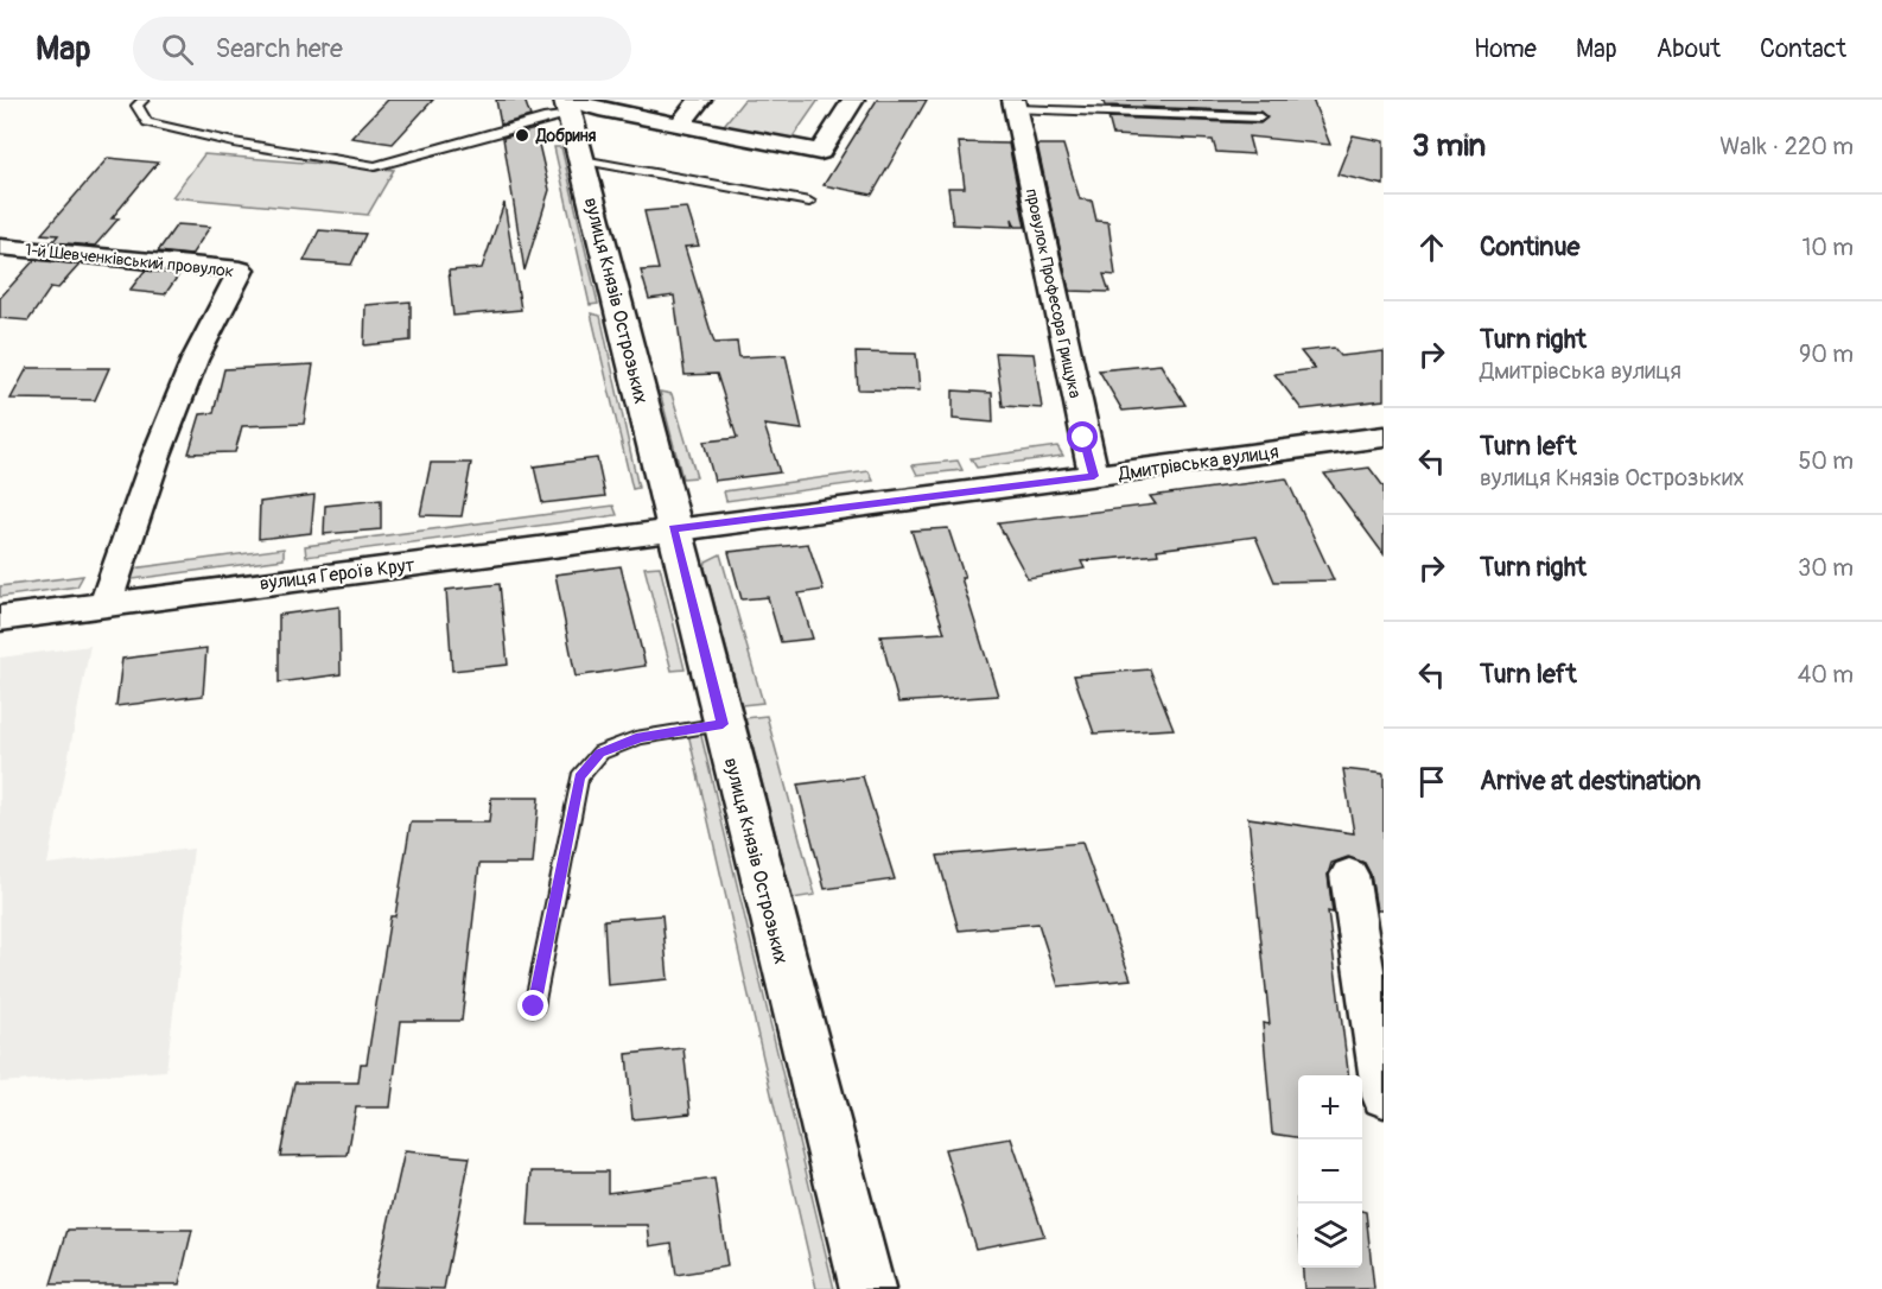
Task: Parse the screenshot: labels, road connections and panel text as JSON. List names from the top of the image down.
{
  "streets": {
    "street": [
      "1-й Шевченківський провулок",
      "провулок Професора Грищука",
      "вулиця Князів Острозьких",
      "Дмитрівська вулиця",
      "вулиця Героїв Крут"
    ]
  },
  "crossings": [
    ["1-й Шевченківський провулок", "вулиця Героїв Крут"],
    ["провулок Професора Грищука", "Дмитрівська вулиця"],
    ["вулиця Князів Острозьких", "Дмитрівська вулиця"],
    ["вулиця Князів Острозьких", "вулиця Героїв Крут"],
    ["Дмитрівська вулиця", "вулиця Героїв Крут"]
  ],
  "places": ["Добриня"],
  "page": {
    "header": "Map",
    "search": "Search here",
    "nav": [
      "Home",
      "Map",
      "About",
      "Contact"
    ],
    "heading": ["3 min", "Walk · 220 m"],
    "list": [
      ["Continue", "10 m"],
      ["Turn right", "Дмитрівська вулиця", "90 m"],
      ["Turn left", "вулиця Князів Острозьких", "50 m"],
      ["Turn right", "30 m"],
      ["Turn left", "40 m"],
      "Arrive at destination"
    ],
    "map_buttons": ["+", "−"]
  }
}
